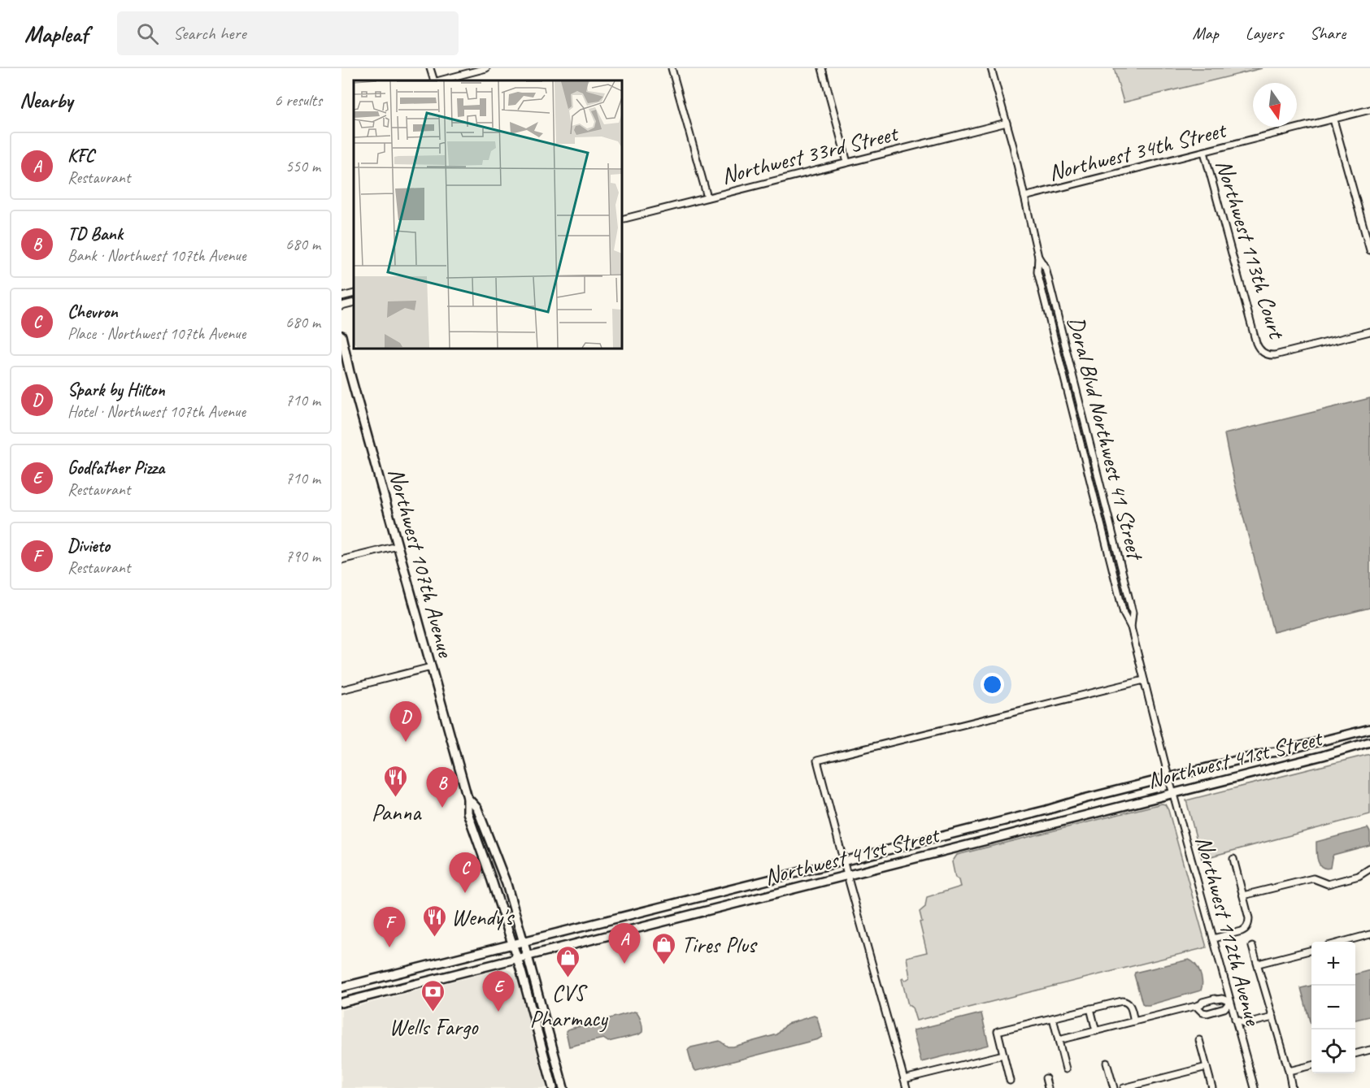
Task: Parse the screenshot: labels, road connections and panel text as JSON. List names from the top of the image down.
{
  "streets": {
    "main road": ["Northwest 107th Avenue", "Northwest 41st Street"],
    "street": [
      "Northwest 34th Street",
      "Northwest 33rd Street",
      "Northwest 113th Court",
      "Doral Blvd Northwest 41 Street",
      "Northwest 112th Avenue"
    ]
  },
  "crossings": [
    ["Northwest 34th Street", "Northwest 113th Court"],
    ["Northwest 34th Street", "Doral Blvd Northwest 41 Street"],
    ["Doral Blvd Northwest 41 Street", "Northwest 41st Street"],
    ["Doral Blvd Northwest 41 Street", "Northwest 112th Avenue"],
    ["Northwest 107th Avenue", "Northwest 41st Street"],
    ["Northwest 41st Street", "Northwest 112th Avenue"]
  ],
  "places": {
    "restaurant": ["Panna", "Wendy's"],
    "shop": ["Tires Plus", "CVS Pharmacy"],
    "bank": ["Wells Fargo"]
  },
  "north": "bottom",
  "page": {
    "header": "Mapleaf",
    "search": "Search here",
    "nav": ["Map", "Layers", "Share"],
    "heading": ["Nearby", "6 results"],
    "list": [
      {
        "mark": "A",
        "name": "KFC",
        "note": "Restaurant",
        "value": "550 m"
      },
      {
        "mark": "B",
        "name": "TD Bank",
        "note": "Bank · Northwest 107th Avenue",
        "value": "680 m"
      },
      {
        "mark": "C",
        "name": "Chevron",
        "note": "Place · Northwest 107th Avenue",
        "value": "680 m"
      },
      {
        "mark": "D",
        "name": "Spark by Hilton",
        "note": "Hotel · Northwest 107th Avenue",
        "value": "710 m"
      },
      {
        "mark": "E",
        "name": "Godfather Pizza",
        "note": "Restaurant",
        "value": "710 m"
      },
      {
        "mark": "F",
        "name": "Divieto",
        "note": "Restaurant",
        "value": "790 m"
      }
    ],
    "pins": [
      "D",
      "B",
      "C",
      "F",
      "A",
      "E"
    ],
    "map_buttons": ["+", "−"]
  }
}
